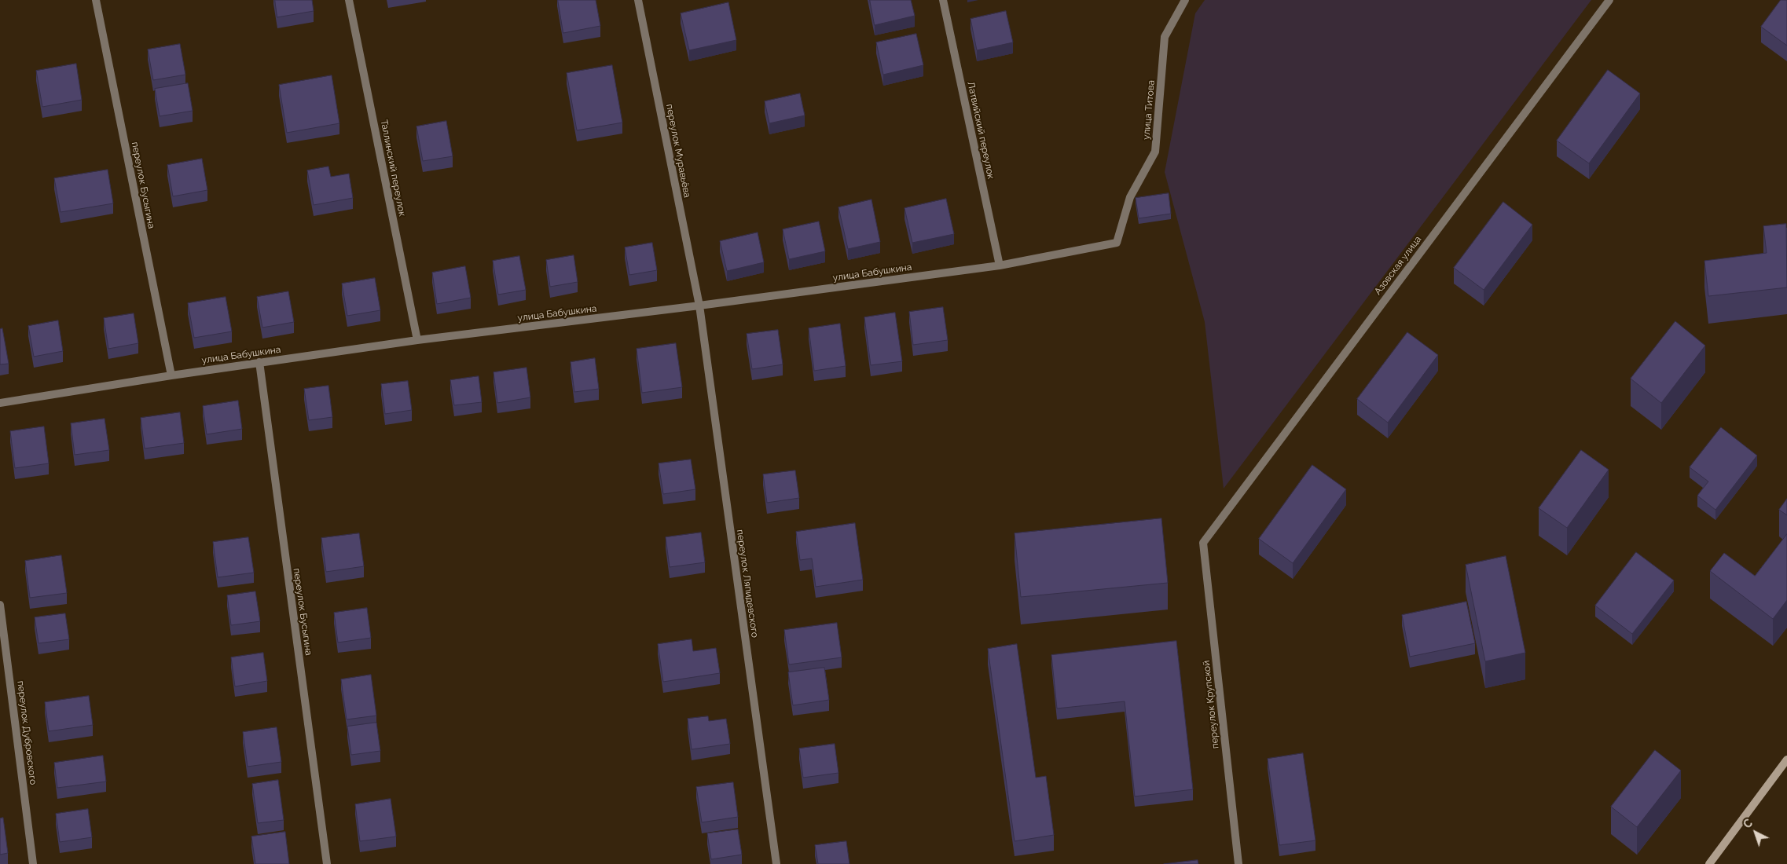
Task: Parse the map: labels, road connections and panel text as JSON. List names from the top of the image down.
{
  "streets": {
    "street": [
      "улица Титова",
      "Латвийский переулок",
      "переулок Муравьёва",
      "Таллинский переулок",
      "переулок Бусыгина",
      "Азовская улица",
      "улица Бабушкина",
      "переулок Ляпидевского",
      "переулок Крупской",
      "переулок Дубровского"
    ]
  },
  "crossings": [
    ["улица Титова", "улица Бабушкина"],
    ["Латвийский переулок", "улица Бабушкина"],
    ["переулок Муравьёва", "улица Бабушкина"],
    ["переулок Муравьёва", "переулок Ляпидевского"],
    ["Таллинский переулок", "улица Бабушкина"],
    ["переулок Бусыгина", "улица Бабушкина"],
    ["Азовская улица", "переулок Крупской"],
    ["улица Бабушкина", "переулок Ляпидевского"]
  ],
  "north": "top left"
}
